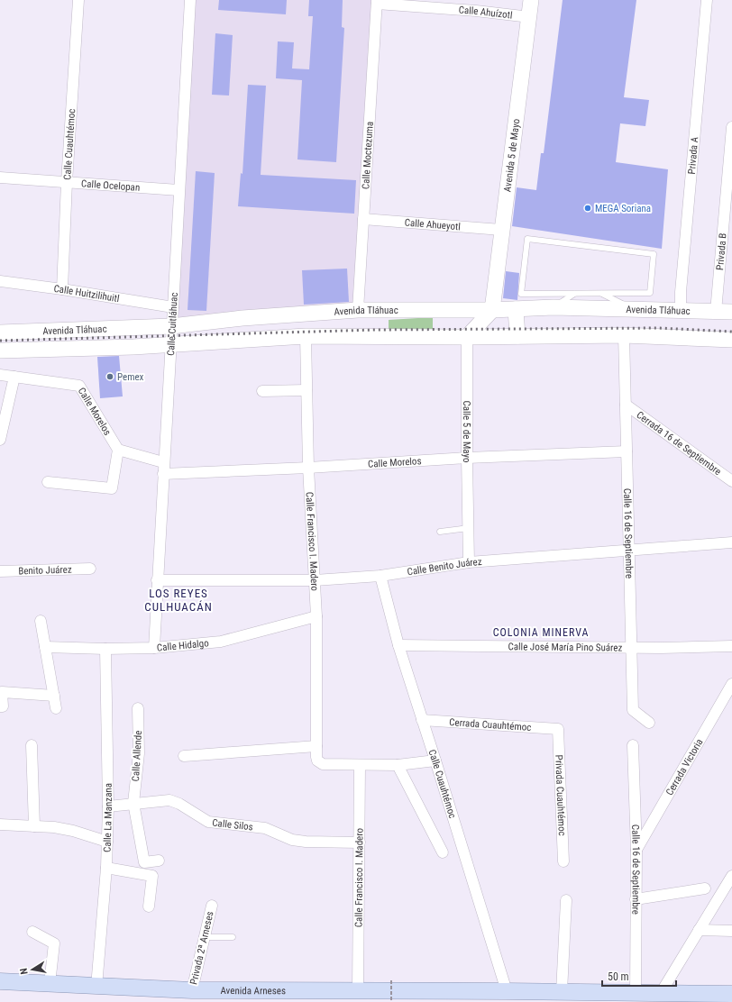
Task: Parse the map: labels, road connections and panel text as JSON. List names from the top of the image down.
{
  "streets": {
    "main road": ["Avenida 5 de Mayo", "Avenida Tláhuac", "Avenida Arneses"],
    "street": [
      "Calle Ahuízotl",
      "Calle Cuauhtémoc",
      "Calle Moctezuma",
      "Privada A",
      "Calle Ocelopan",
      "Calle Ahueyotl",
      "Privada B",
      "Calle Huitzilihuitl",
      "Calle Cuitláhuac",
      "Calle Morelos",
      "Calle 5 de Mayo",
      "Cerrada 16 de Septiembre",
      "Calle 16 de Septiembre",
      "Calle Francisco I. Madero",
      "Calle Benito Juárez",
      "Benito Juárez",
      "Calle Hidalgo",
      "Calle José María Pino Suárez",
      "Cerrada Cuauhtémoc",
      "Calle Allende",
      "Cerrada Victoria",
      "Privada Cuauhtémoc",
      "Calle La Manzana",
      "Calle Silos",
      "Privada 2ª Arneses"
    ]
  },
  "crossings": [
    ["Calle Ahuízotl", "Calle Moctezuma"],
    ["Calle Ahuízotl", "Avenida 5 de Mayo"],
    ["Calle Cuauhtémoc", "Calle Ocelopan"],
    ["Calle Cuauhtémoc", "Calle Huitzilihuitl"],
    ["Calle Cuauhtémoc", "Calle Francisco I. Madero"],
    ["Calle Cuauhtémoc", "Calle Benito Juárez"],
    ["Calle Cuauhtémoc", "Calle José María Pino Suárez"],
    ["Calle Cuauhtémoc", "Cerrada Cuauhtémoc"],
    ["Calle Cuauhtémoc", "Avenida Arneses"],
    ["Calle Moctezuma", "Calle Ahueyotl"],
    ["Calle Moctezuma", "Avenida Tláhuac"],
    ["Avenida 5 de Mayo", "Calle Ahueyotl"],
    ["Avenida 5 de Mayo", "Avenida Tláhuac"],
    ["Privada A", "Avenida Tláhuac"],
    ["Calle Ocelopan", "Calle Cuitláhuac"],
    ["Privada B", "Avenida Tláhuac"],
    ["Calle Huitzilihuitl", "Calle Cuitláhuac"],
    ["Avenida Tláhuac", "Calle Cuitláhuac"],
    ["Avenida Tláhuac", "Calle 5 de Mayo"],
    ["Avenida Tláhuac", "Calle 16 de Septiembre"],
    ["Avenida Tláhuac", "Calle Francisco I. Madero"],
    ["Calle Cuitláhuac", "Calle Morelos"],
    ["Calle Cuitláhuac", "Calle Benito Juárez"],
    ["Calle Cuitláhuac", "Calle Hidalgo"],
    ["Calle Morelos", "Calle 5 de Mayo"],
    ["Calle Morelos", "Calle 16 de Septiembre"],
    ["Calle Morelos", "Calle Francisco I. Madero"],
    ["Calle 5 de Mayo", "Calle Benito Juárez"],
    ["Cerrada 16 de Septiembre", "Calle 16 de Septiembre"],
    ["Calle 16 de Septiembre", "Calle Benito Juárez"],
    ["Calle 16 de Septiembre", "Calle José María Pino Suárez"],
    ["Calle 16 de Septiembre", "Cerrada Victoria"],
    ["Calle 16 de Septiembre", "Avenida Arneses"],
    ["Calle Francisco I. Madero", "Calle Benito Juárez"],
    ["Calle Francisco I. Madero", "Calle Hidalgo"],
    ["Calle Francisco I. Madero", "Calle Silos"],
    ["Calle Francisco I. Madero", "Avenida Arneses"],
    ["Calle Hidalgo", "Calle La Manzana"],
    ["Cerrada Cuauhtémoc", "Privada Cuauhtémoc"],
    ["Calle Allende", "Calle Silos"],
    ["Calle La Manzana", "Calle Silos"],
    ["Calle La Manzana", "Avenida Arneses"],
    ["Privada 2ª Arneses", "Avenida Arneses"]
  ],
  "districts": ["LOS REYES CULHUACÁN", "COLONIA MINERVA"],
  "places": ["MEGA Soriana", "Pemex"],
  "scale_bar": "50 m",
  "north": "left"
}
